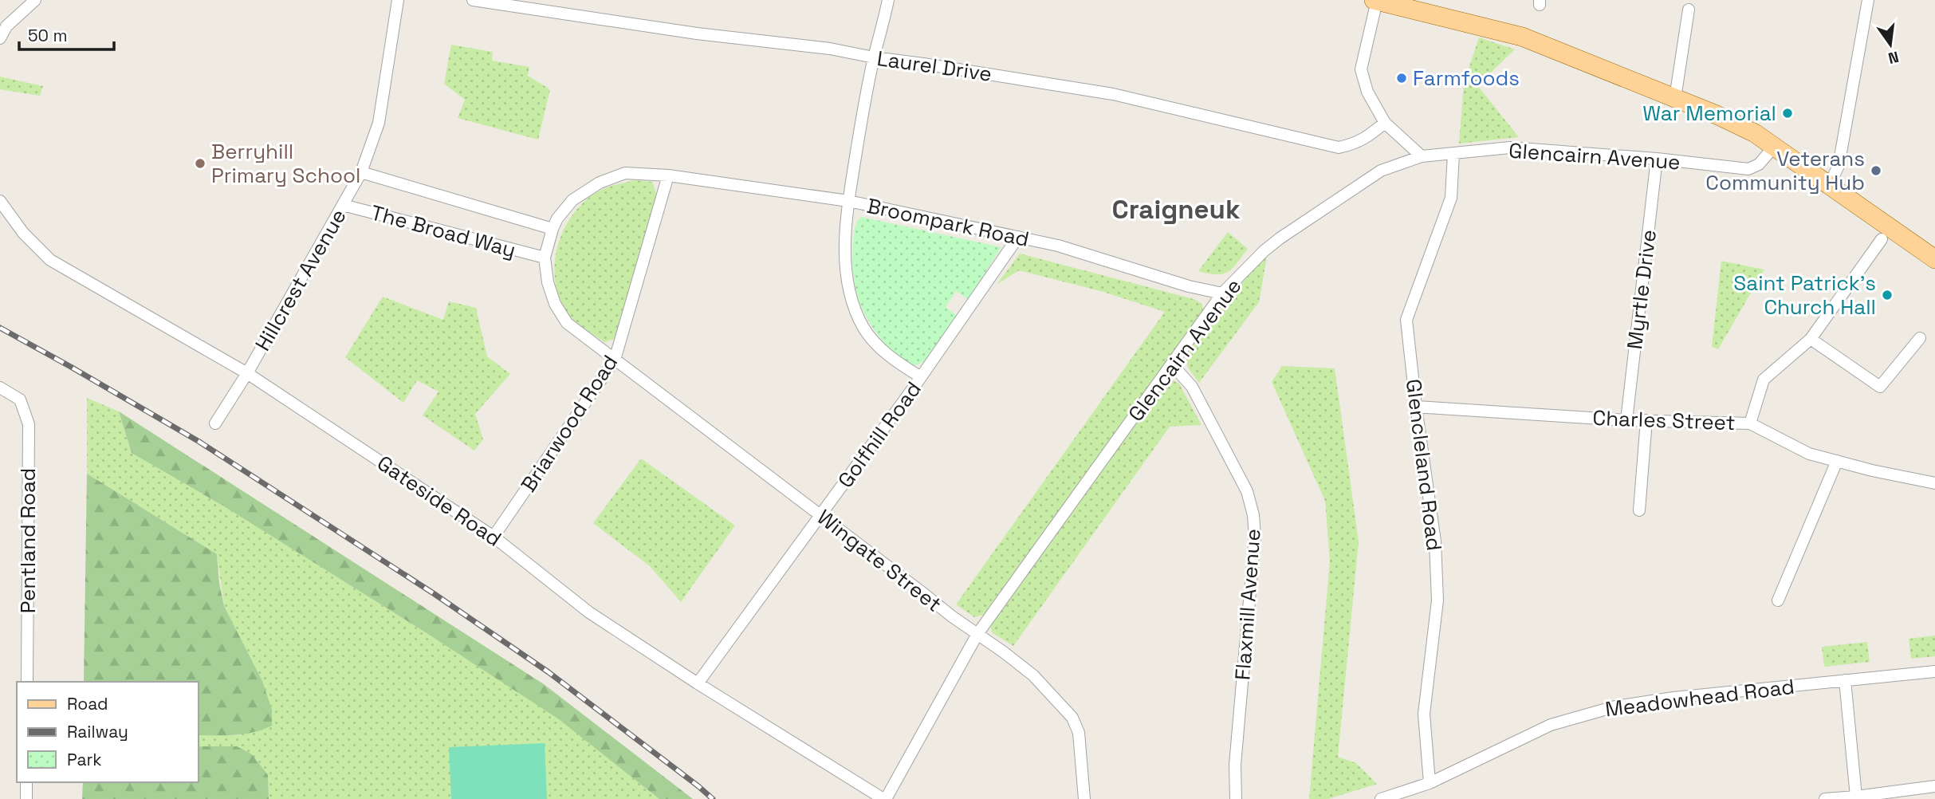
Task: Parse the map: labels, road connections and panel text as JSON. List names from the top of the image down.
{
  "streets": {
    "street": [
      "Laurel Drive",
      "Glencairn Avenue",
      "Broompark Road",
      "The Broad Way",
      "Hillcrest Avenue",
      "Myrtle Drive",
      "Charles Street",
      "Briarwood Road",
      "Golfhill Road",
      "Glencleland Road",
      "Gateside Road",
      "Pentland Road",
      "Wingate Street",
      "Flaxmill Avenue",
      "Meadowhead Road"
    ]
  },
  "crossings": [
    ["Glencairn Avenue", "Broompark Road"],
    ["Glencairn Avenue", "Myrtle Drive"],
    ["Glencairn Avenue", "Glencleland Road"],
    ["Glencairn Avenue", "Gateside Road"],
    ["Glencairn Avenue", "Wingate Street"],
    ["Glencairn Avenue", "Flaxmill Avenue"],
    ["Broompark Road", "The Broad Way"],
    ["Broompark Road", "Briarwood Road"],
    ["Broompark Road", "Golfhill Road"],
    ["The Broad Way", "Hillcrest Avenue"],
    ["The Broad Way", "Briarwood Road"],
    ["The Broad Way", "Wingate Street"],
    ["Hillcrest Avenue", "Gateside Road"],
    ["Myrtle Drive", "Charles Street"],
    ["Charles Street", "Glencleland Road"],
    ["Briarwood Road", "Gateside Road"],
    ["Briarwood Road", "Wingate Street"],
    ["Golfhill Road", "Gateside Road"],
    ["Golfhill Road", "Wingate Street"],
    ["Glencleland Road", "Meadowhead Road"]
  ],
  "districts": ["Craigneuk"],
  "places": [
    "Farmfoods",
    "War Memorial",
    "Berryhill Primary School",
    "Veterans Community Hub",
    "Saint Patrick's Church Hall"
  ],
  "legend": ["Road", "Railway", "Park"],
  "scale_bar": "50 m",
  "north": "bottom"
}
